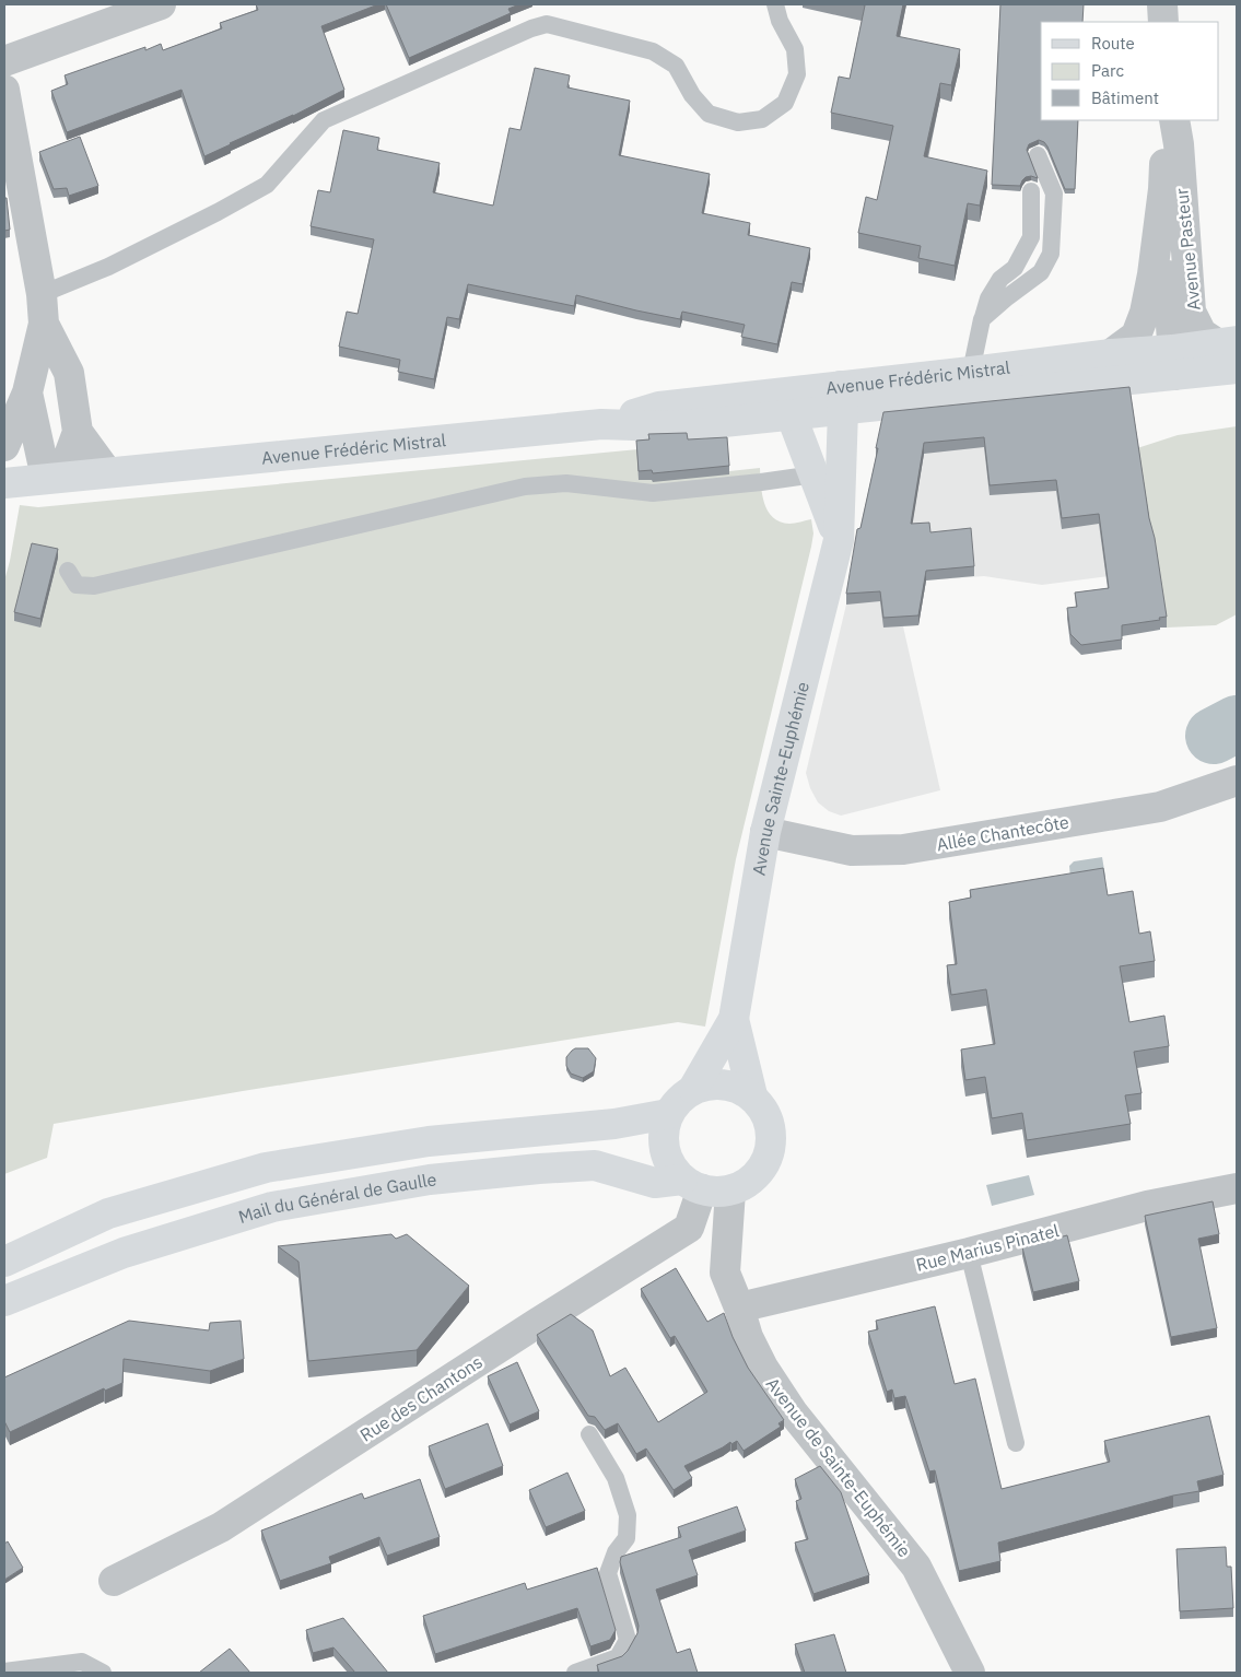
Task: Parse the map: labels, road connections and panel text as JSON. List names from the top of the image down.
{
  "streets": {
    "street": [
      "Avenue Pasteur",
      "Avenue Frédéric Mistral",
      "Avenue Sainte-Euphémie",
      "Allée Chantecôte",
      "Mail du Général de Gaulle",
      "Rue Marius Pinatel",
      "Rue des Chantons",
      "Avenue de Sainte-Euphémie"
    ]
  },
  "crossings": [
    ["Avenue Pasteur", "Avenue Frédéric Mistral"],
    ["Avenue Frédéric Mistral", "Avenue Sainte-Euphémie"],
    ["Avenue Sainte-Euphémie", "Allée Chantecôte"],
    ["Avenue Sainte-Euphémie", "Mail du Général de Gaulle"],
    ["Avenue Sainte-Euphémie", "Rue des Chantons"],
    ["Avenue Sainte-Euphémie", "Avenue de Sainte-Euphémie"],
    ["Mail du Général de Gaulle", "Rue des Chantons"],
    ["Mail du Général de Gaulle", "Avenue de Sainte-Euphémie"],
    ["Rue Marius Pinatel", "Avenue de Sainte-Euphémie"],
    ["Rue des Chantons", "Avenue de Sainte-Euphémie"]
  ],
  "legend": ["Route", "Parc", "Bâtiment"]
}
